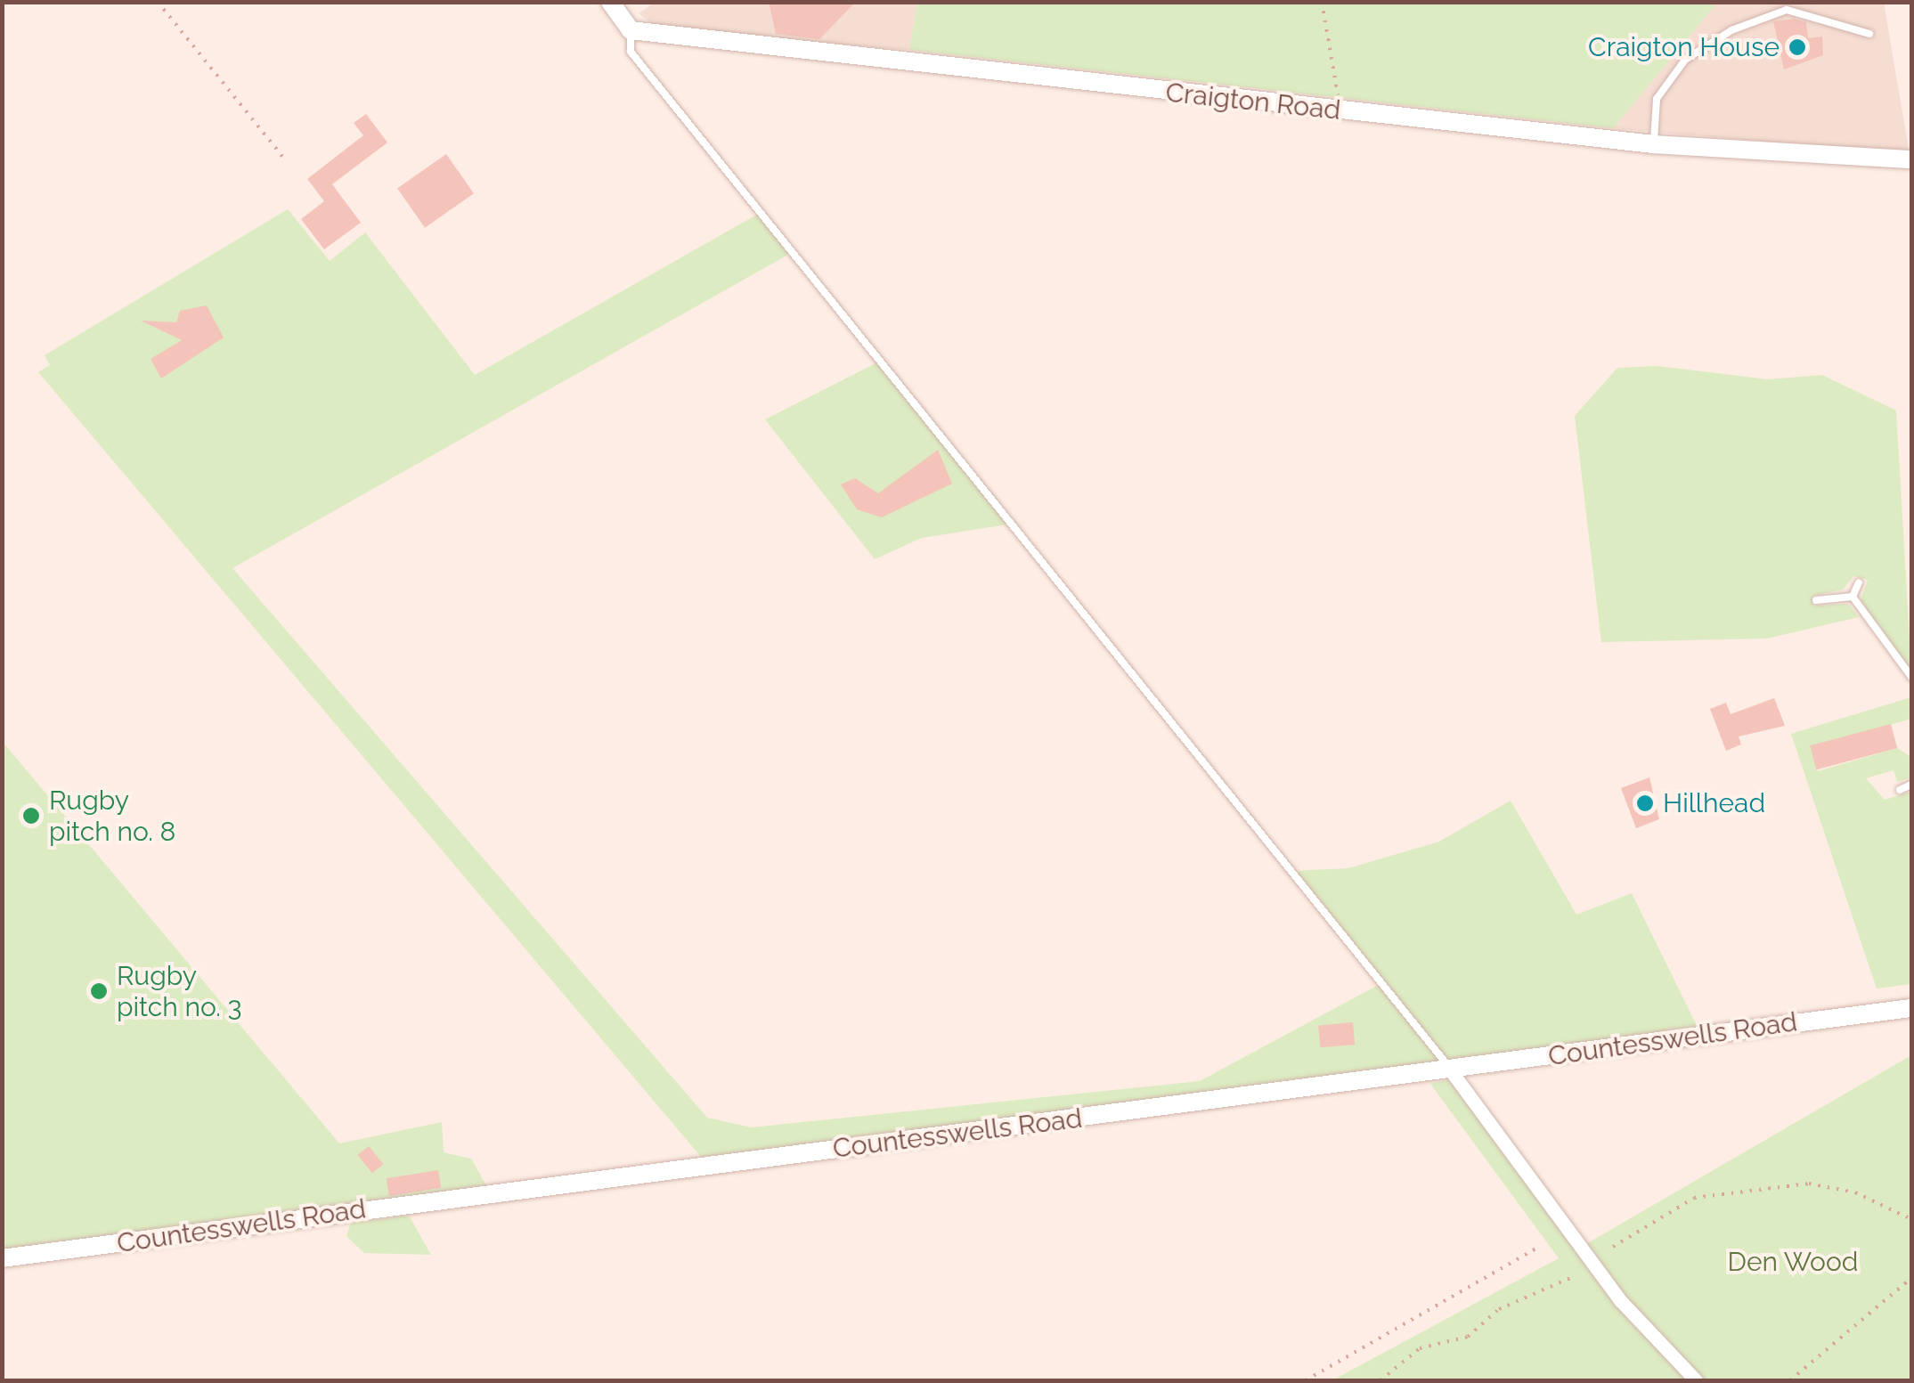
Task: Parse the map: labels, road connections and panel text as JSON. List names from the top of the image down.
{
  "streets": {
    "street": ["Craigton Road", "Countesswells Road"]
  },
  "parks": ["Den Wood"],
  "places": [
    "Craigton House",
    "Hillhead",
    "Rugby pitch no. 8",
    "Rugby pitch no. 3"
  ]
}
